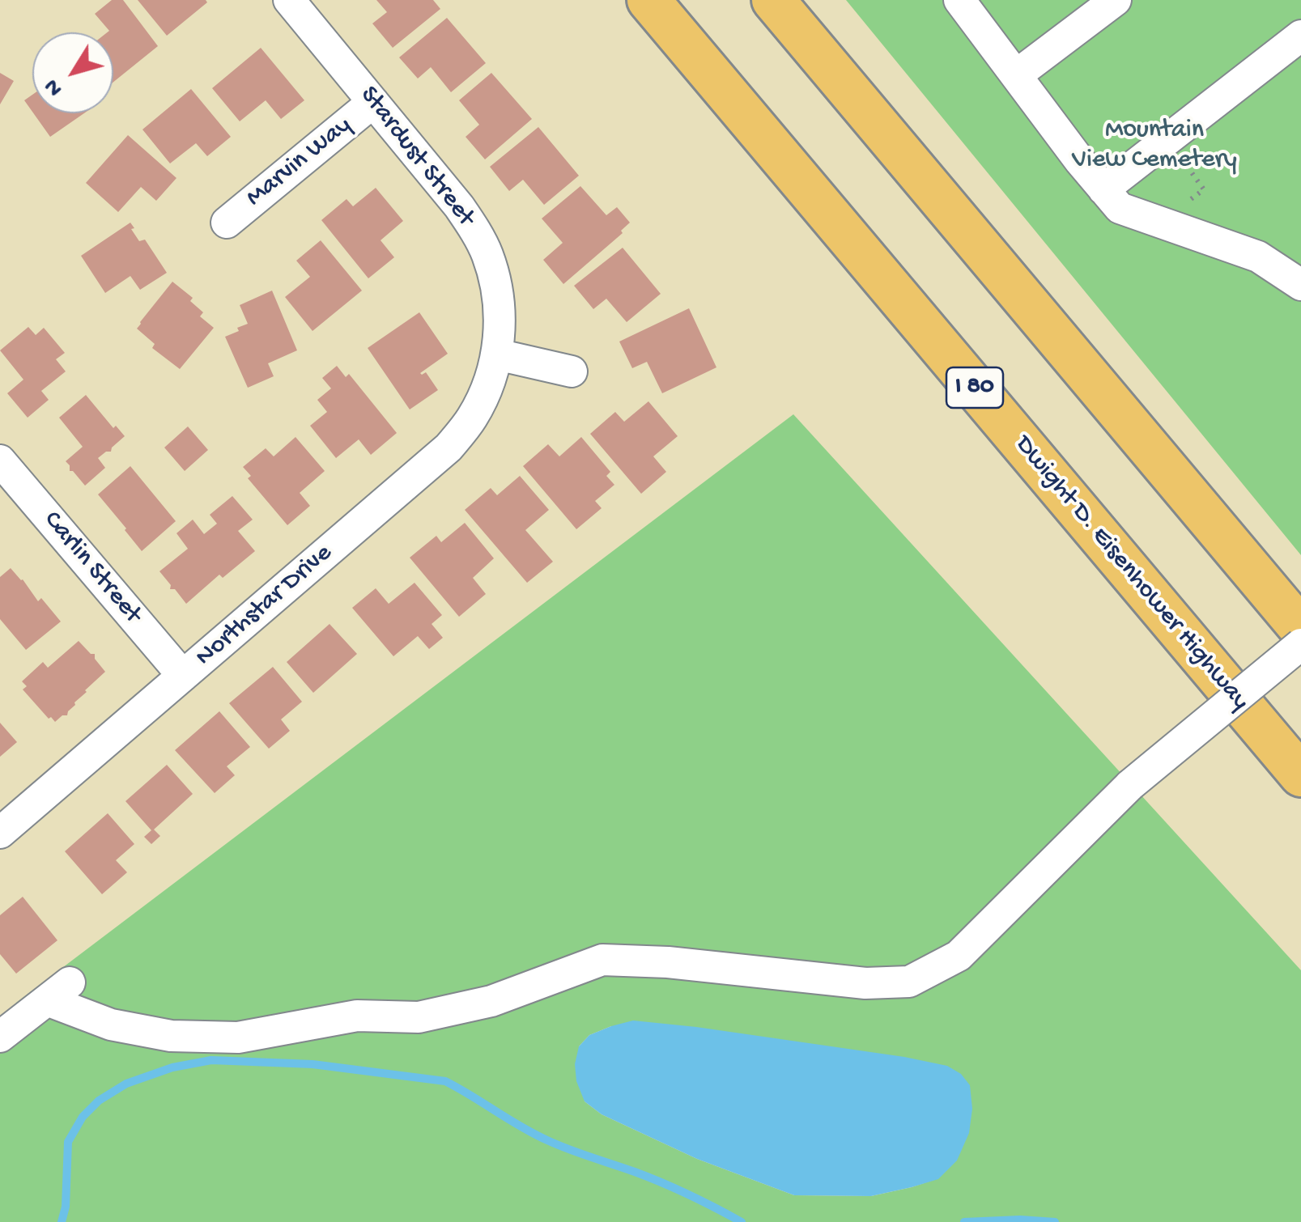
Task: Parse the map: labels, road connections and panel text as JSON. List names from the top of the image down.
{
  "streets": {
    "highway": ["I 80", "Dwight D. Eisenhower Highway"],
    "street": [
      "Stardust Street",
      "Marvin Way",
      "Carlin Street",
      "Northstar Drive"
    ]
  },
  "crossings": [
    ["Stardust Street", "Marvin Way"],
    ["Stardust Street", "Northstar Drive"],
    ["Carlin Street", "Northstar Drive"]
  ],
  "parks": ["Mountain View Cemetery"],
  "north": "bottom left"
}
